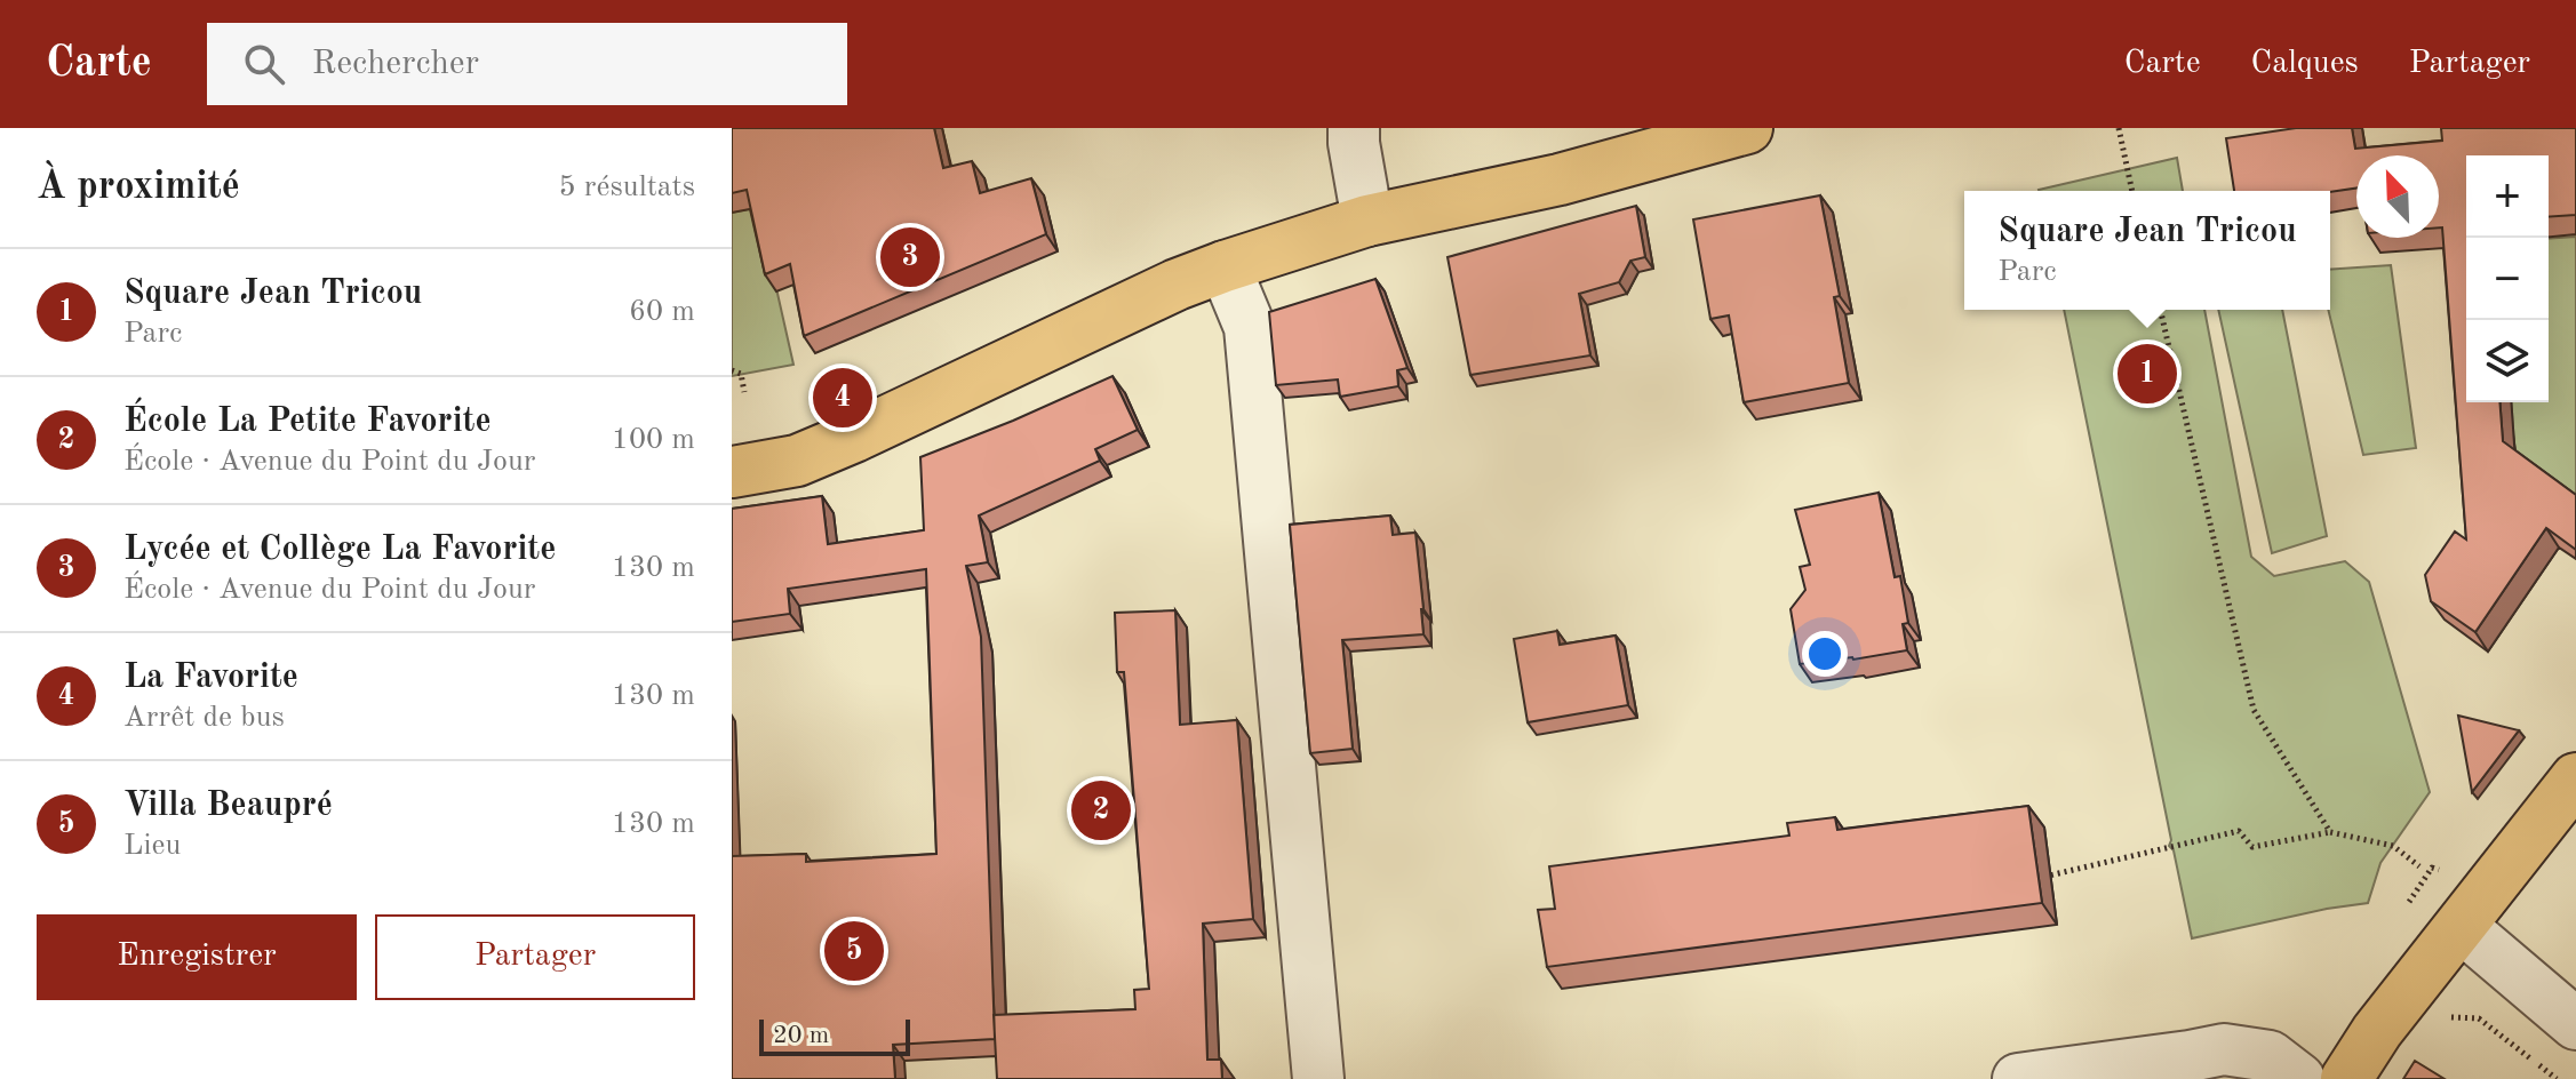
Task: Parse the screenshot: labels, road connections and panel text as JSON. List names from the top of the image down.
{
  "scale_bar": "20 m",
  "north": "top left",
  "page": {
    "header": "Carte",
    "search": "Rechercher",
    "nav": ["Carte", "Calques", "Partager"],
    "heading": ["À proximité", "5 résultats"],
    "map_buttons": ["+", "−"],
    "popup": ["Square Jean Tricou", "Parc"],
    "pins": [
      "3",
      "1",
      "4",
      "2",
      "5"
    ],
    "list": [
      {
        "mark": "1",
        "name": "Square Jean Tricou",
        "note": "Parc",
        "value": "60 m"
      },
      {
        "mark": "2",
        "name": "École La Petite Favorite",
        "note": "École · Avenue du Point du Jour",
        "value": "100 m"
      },
      {
        "mark": "3",
        "name": "Lycée et Collège La Favorite",
        "note": "École · Avenue du Point du Jour",
        "value": "130 m"
      },
      {
        "mark": "4",
        "name": "La Favorite",
        "note": "Arrêt de bus",
        "value": "130 m"
      },
      {
        "mark": "5",
        "name": "Villa Beaupré",
        "note": "Lieu",
        "value": "130 m"
      }
    ],
    "buttons": ["Enregistrer", "Partager"],
    "scale": "20 m"
  }
}
